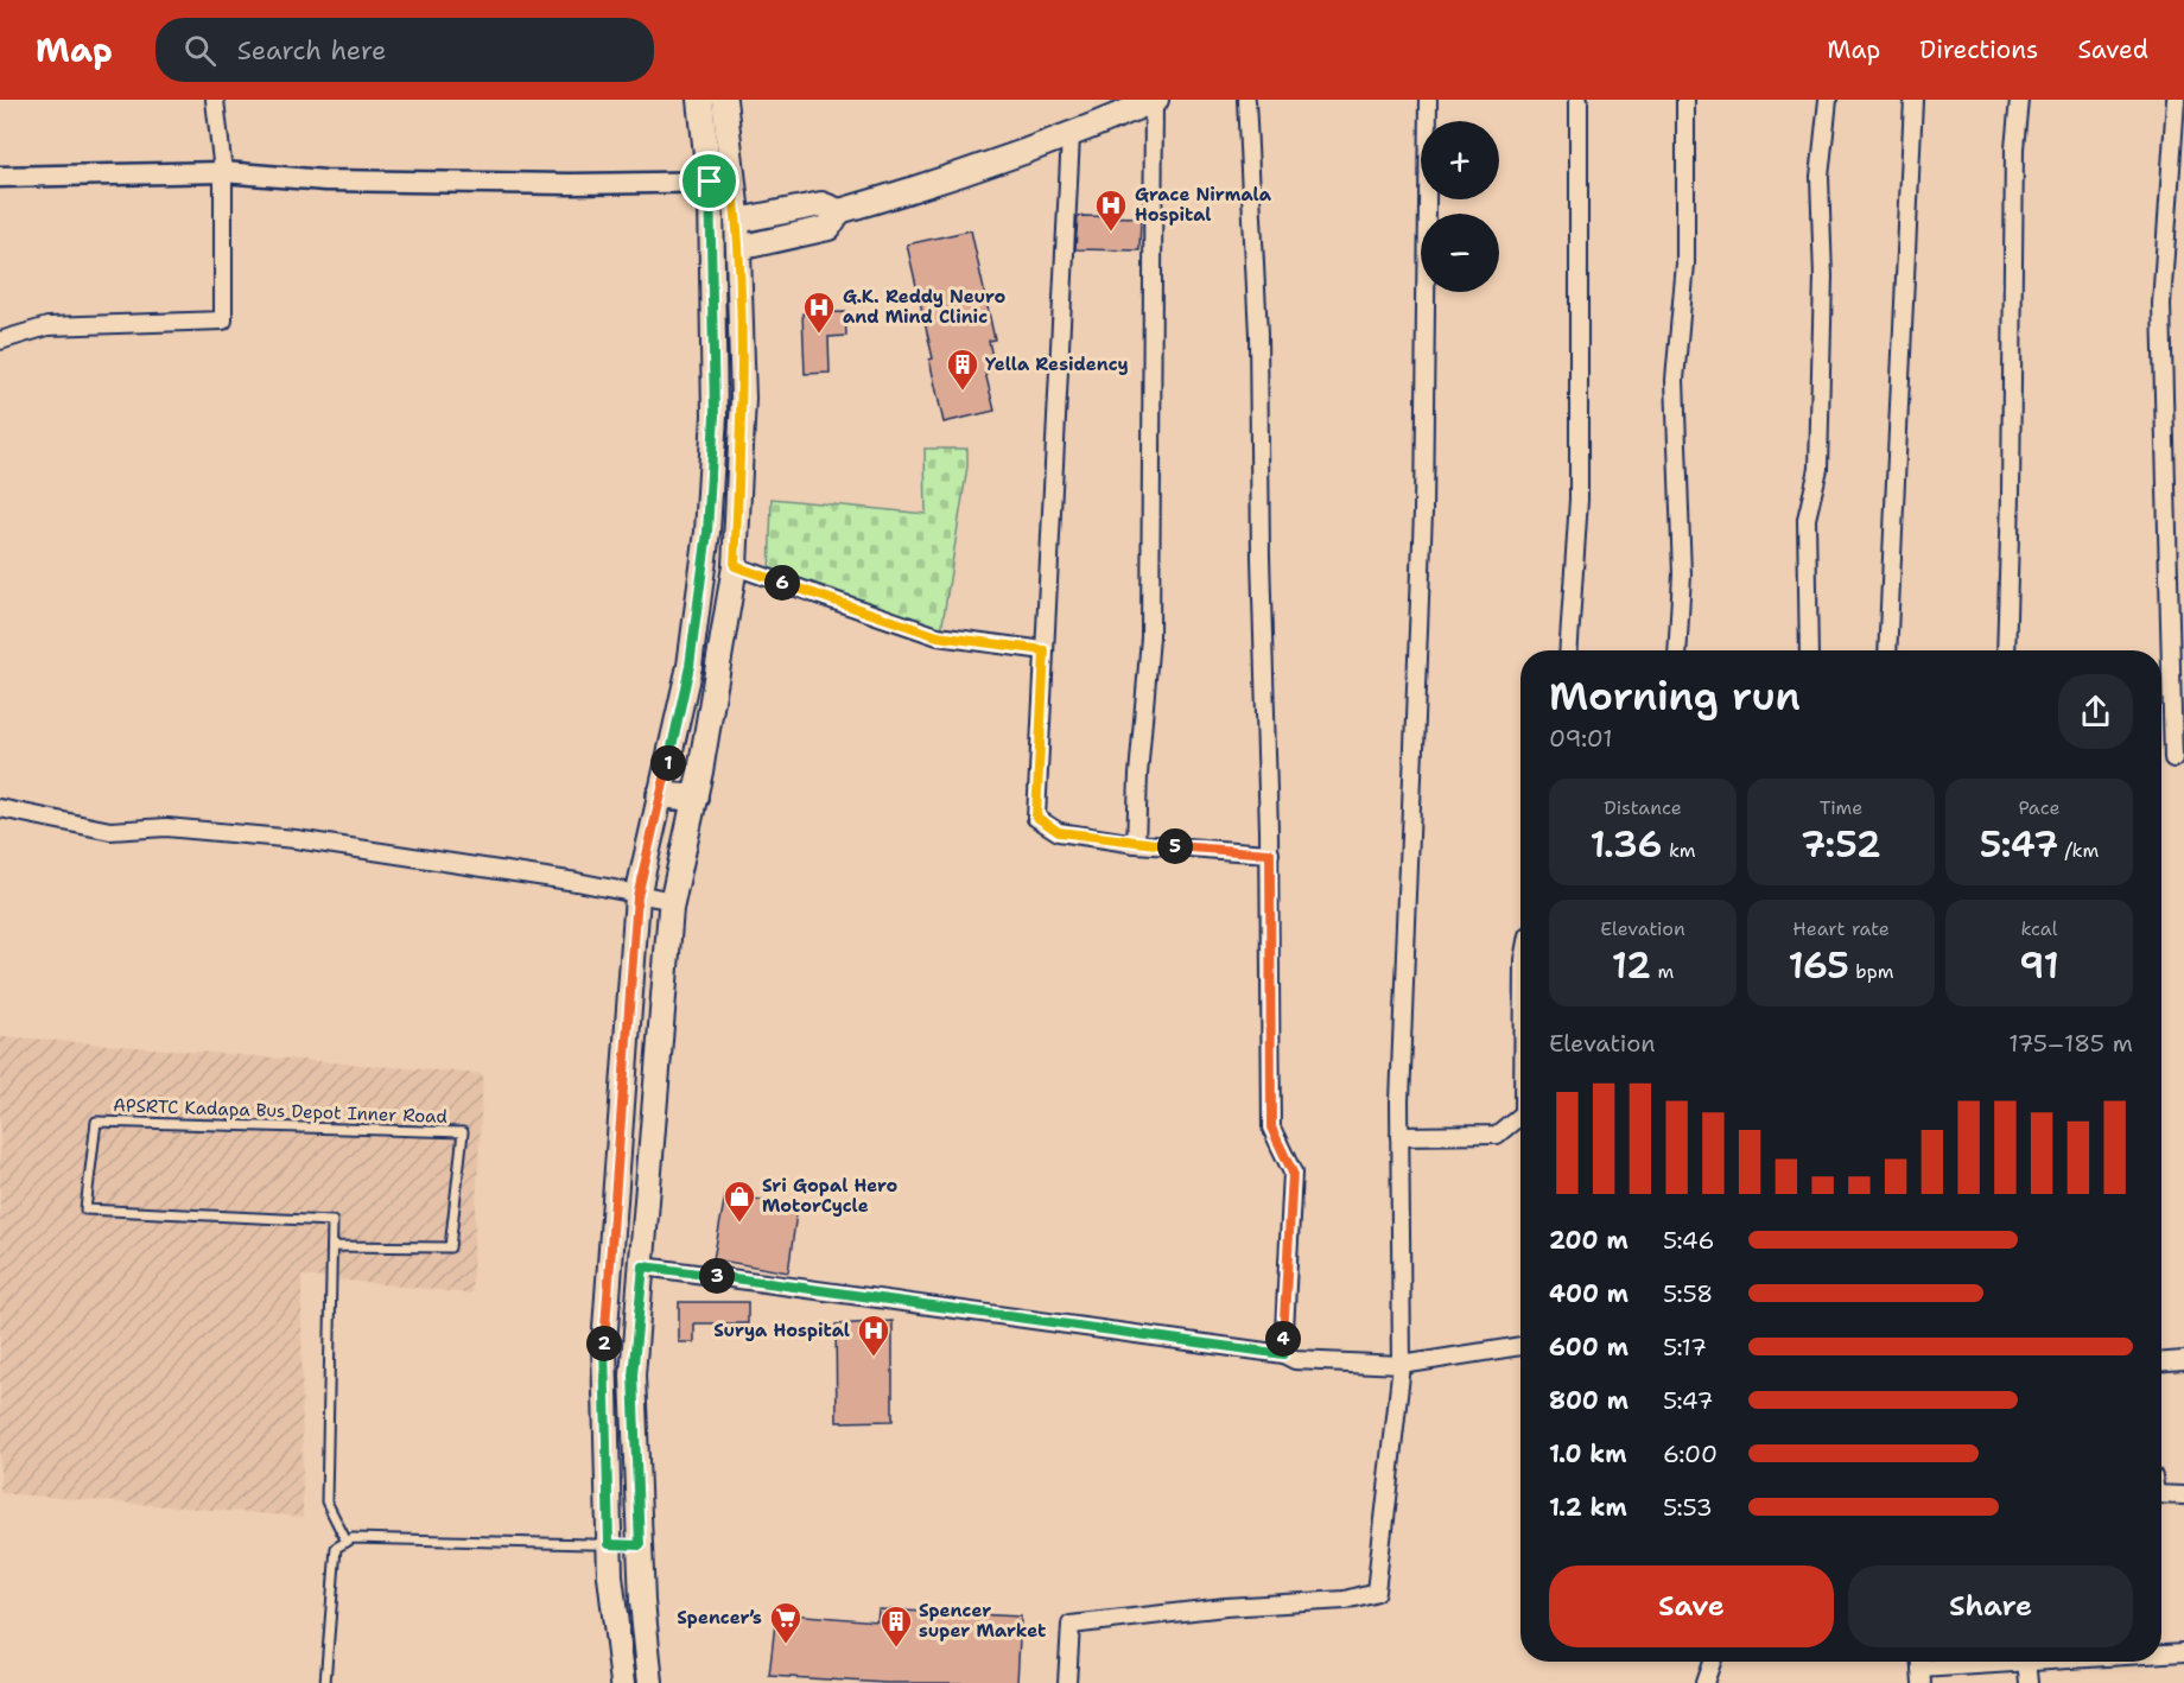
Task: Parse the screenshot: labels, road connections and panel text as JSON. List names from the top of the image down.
{
  "streets": {
    "lane": ["APSRTC Kadapa Bus Depot Inner Road"]
  },
  "places": {
    "hospital": ["Grace Nirmala Hospital", "G.K. Reddy Neuro and Mind Clinic", "Surya Hospital"],
    "building": ["Yella Residency", "Spencer super Market"],
    "shop": ["Sri Gopal Hero MotorCycle"],
    "supermarket": ["Spencer’s"]
  },
  "page": {
    "header": "Map",
    "search": "Search here",
    "nav": ["Map", "Directions", "Saved"],
    "map_buttons": ["+", "−"],
    "pins": [
      "6",
      "1",
      "5",
      "3",
      "4",
      "2"
    ],
    "heading": ["Morning run", "09:01"],
    "stats": [
      ["Distance", "1.36 km"],
      ["Time", "7:52"],
      ["Pace", "5:47 /km"],
      ["Elevation", "12 m"],
      ["Heart rate", "165 bpm"],
      ["kcal", "91"]
    ],
    "chart": ["Elevation", "175–185 m"],
    "list": [
      {
        "name": "200 m",
        "note": "5:46"
      },
      {
        "name": "400 m",
        "note": "5:58"
      },
      {
        "name": "600 m",
        "note": "5:17"
      },
      {
        "name": "800 m",
        "note": "5:47"
      },
      {
        "name": "1.0 km",
        "note": "6:00"
      },
      {
        "name": "1.2 km",
        "note": "5:53"
      }
    ],
    "buttons": ["Save", "Share"]
  }
}
